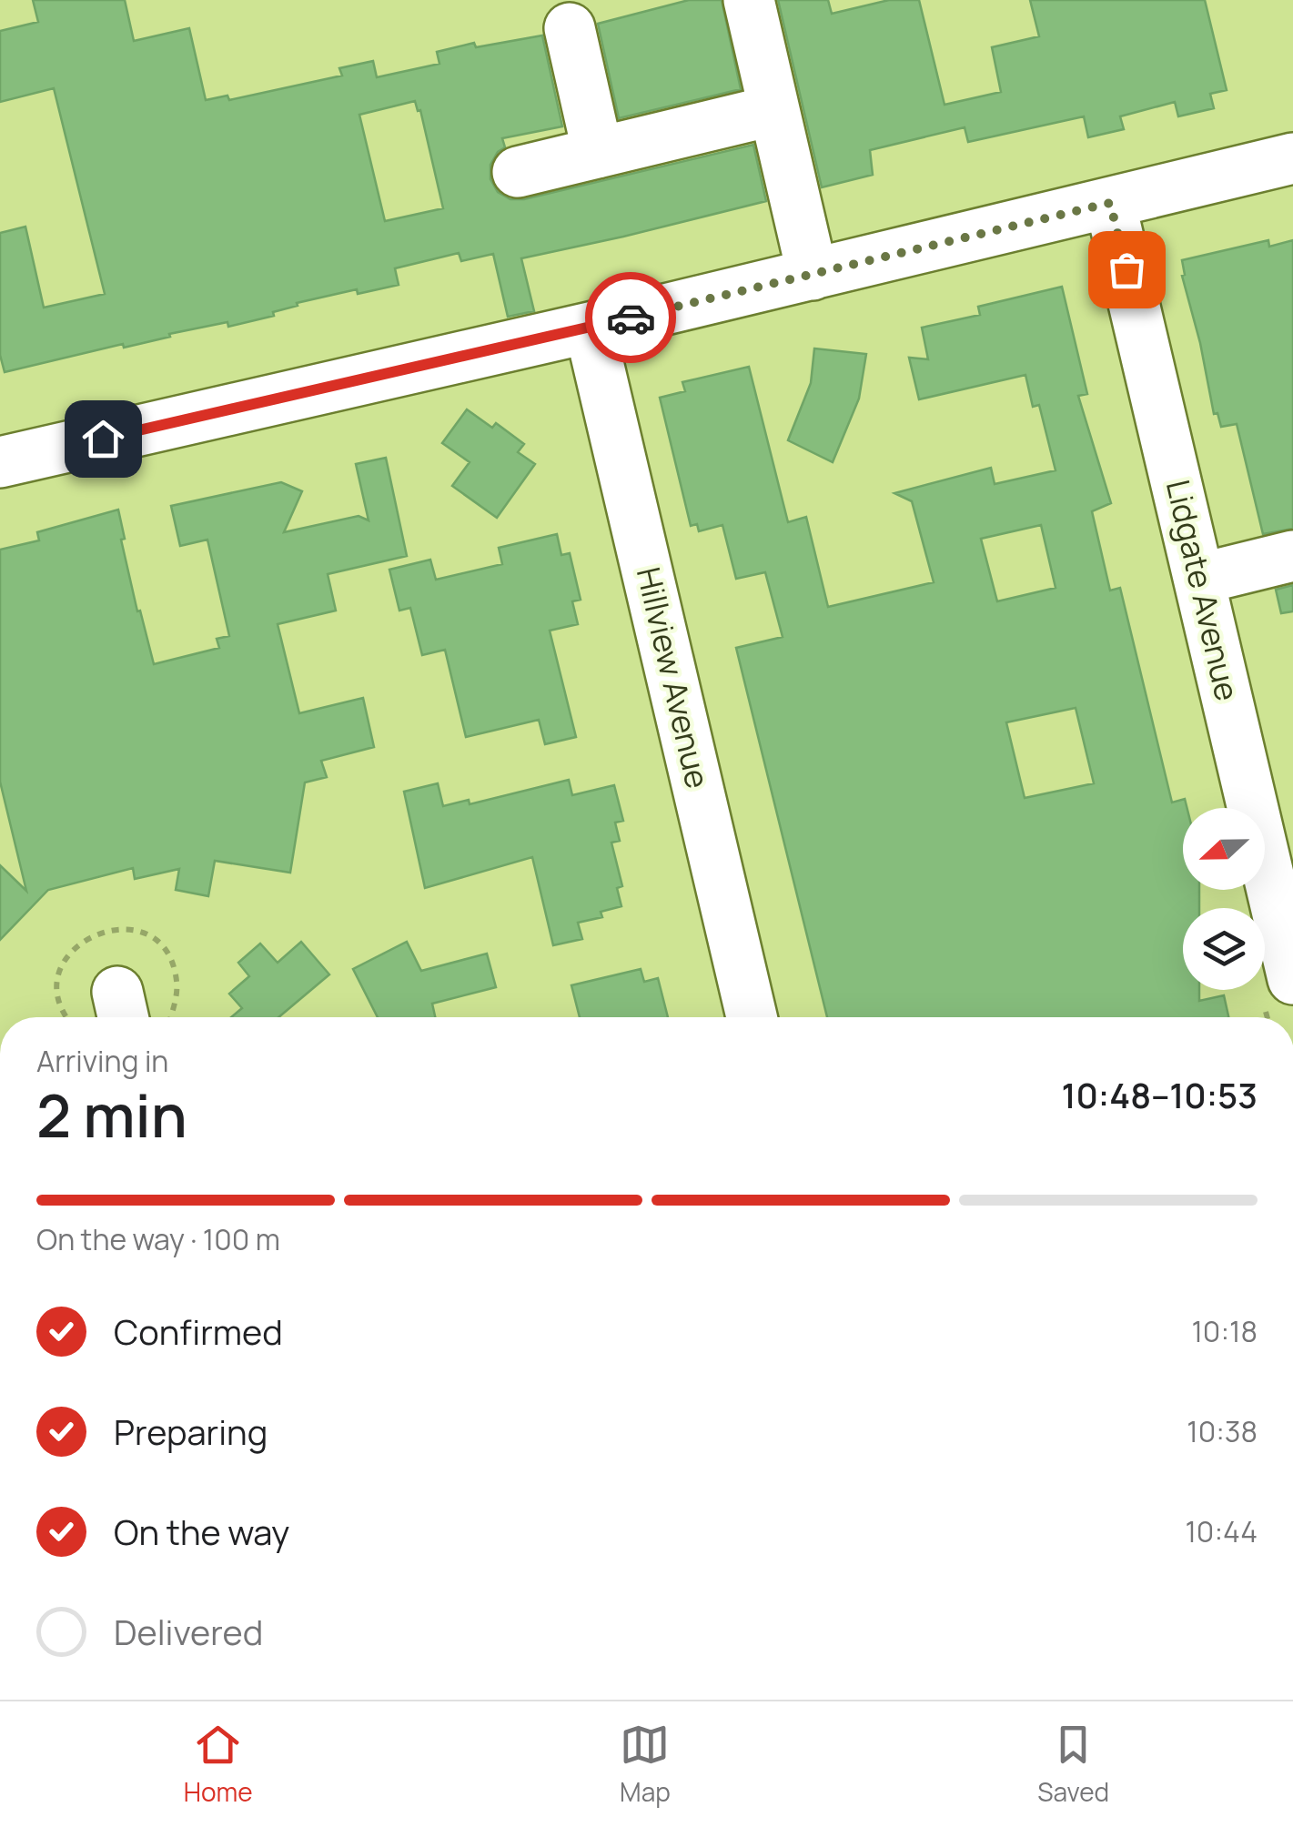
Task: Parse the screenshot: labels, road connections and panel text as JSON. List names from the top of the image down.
{
  "streets": {
    "street": ["Lidgate Avenue", "Hillview Avenue"]
  },
  "north": "left",
  "page": {
    "heading": ["2 min", "Arriving in", "10:48–10:53"],
    "bar": "On the way · 100 m",
    "list": [
      ["Confirmed", "10:18"],
      ["Preparing", "10:38"],
      ["On the way", "10:44"],
      "Delivered"
    ],
    "tabs": ["Home", "Map", "Saved"]
  }
}
